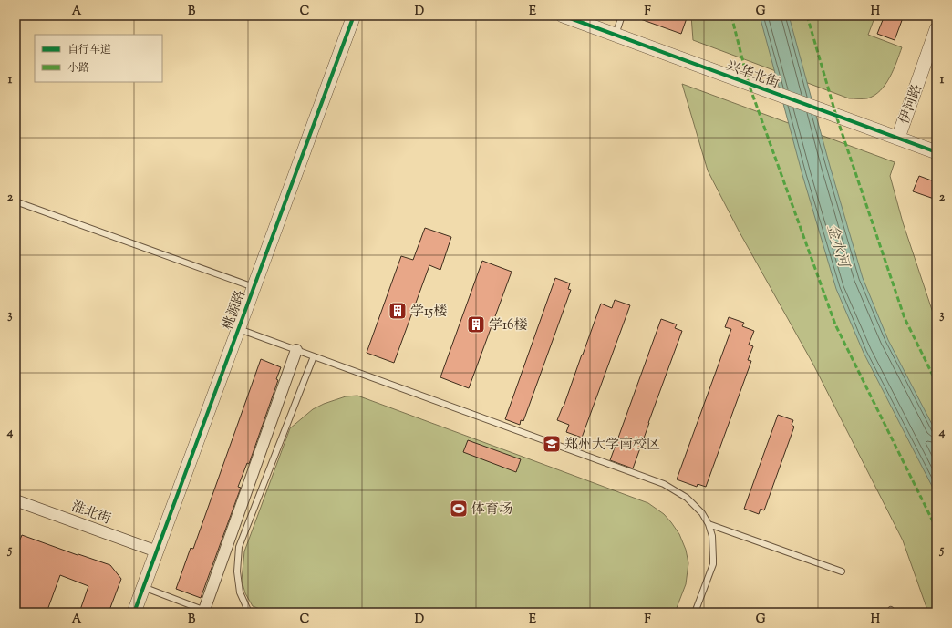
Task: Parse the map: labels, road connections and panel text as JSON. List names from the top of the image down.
{
  "streets": {
    "street": [
      "兴华北街",
      "伊河路",
      "桃源路",
      "淮北街"
    ]
  },
  "crossings": [
    ["兴华北街", "伊河路"],
    ["桃源路", "淮北街"]
  ],
  "water": ["金水河"],
  "places": {
    "building": ["学15楼", "学16楼"],
    "school or university": ["郑州大学南校区"],
    "sports": ["体育场"]
  },
  "legend": ["自行车道", "小路"],
  "grid": {
    "columns": [
      "A",
      "B",
      "C",
      "D",
      "E",
      "F",
      "G",
      "H"
    ],
    "rows": [
      "1",
      "2",
      "3",
      "4",
      "5"
    ]
  }
}
